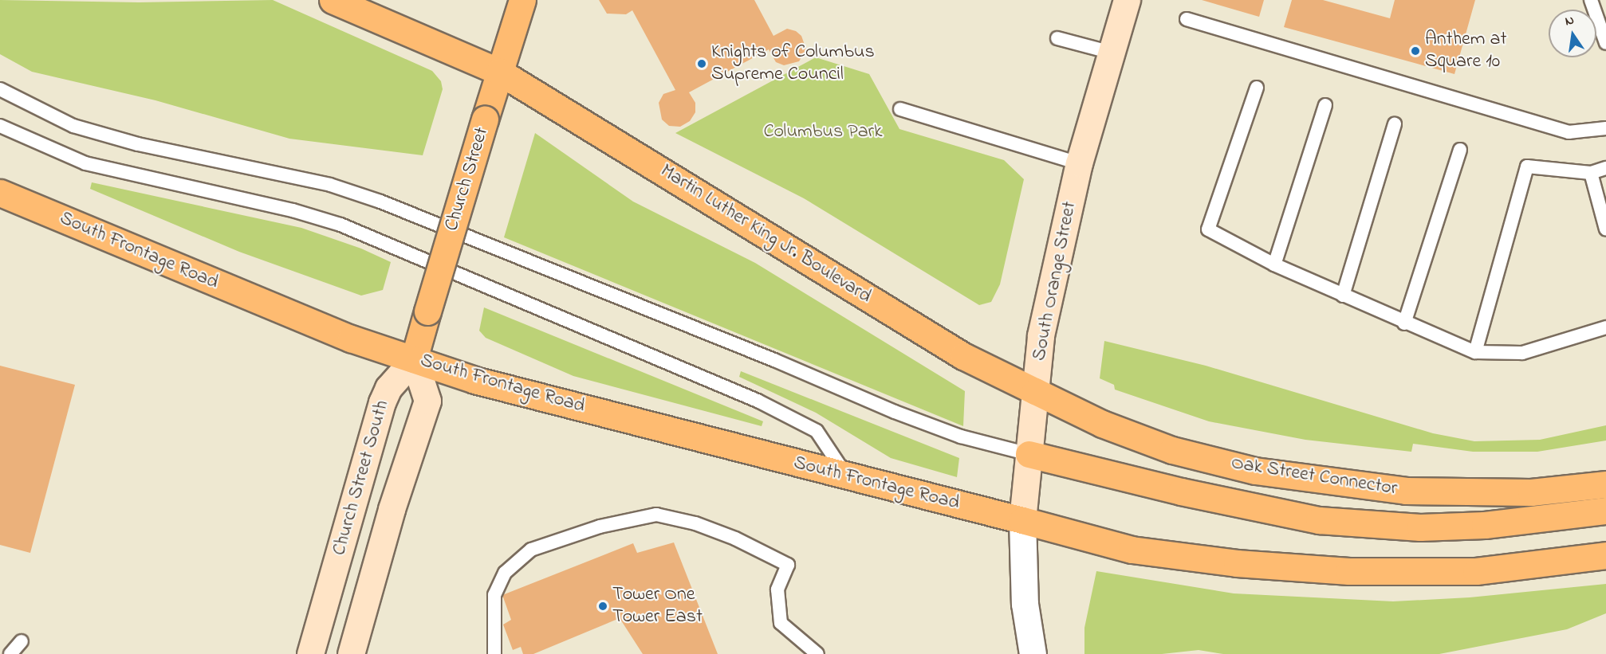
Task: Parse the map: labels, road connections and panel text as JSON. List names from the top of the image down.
{
  "streets": {
    "main road": [
      "Church Street",
      "Martin Luther King Jr. Boulevard",
      "South Frontage Road",
      "South Orange Street",
      "Oak Street Connector",
      "Church Street South"
    ]
  },
  "crossings": [
    ["Church Street", "Martin Luther King Jr. Boulevard"],
    ["Church Street", "South Frontage Road"],
    ["Church Street", "Church Street South"],
    ["Martin Luther King Jr. Boulevard", "South Orange Street"],
    ["Martin Luther King Jr. Boulevard", "Oak Street Connector"],
    ["South Frontage Road", "South Orange Street"],
    ["South Frontage Road", "Church Street South"],
    ["South Orange Street", "Oak Street Connector"]
  ],
  "parks": ["Columbus Park"],
  "places": ["Anthem at Square 10", "Knights of Columbus Supreme Council", "Tower One Tower East"],
  "north": "top"
}
